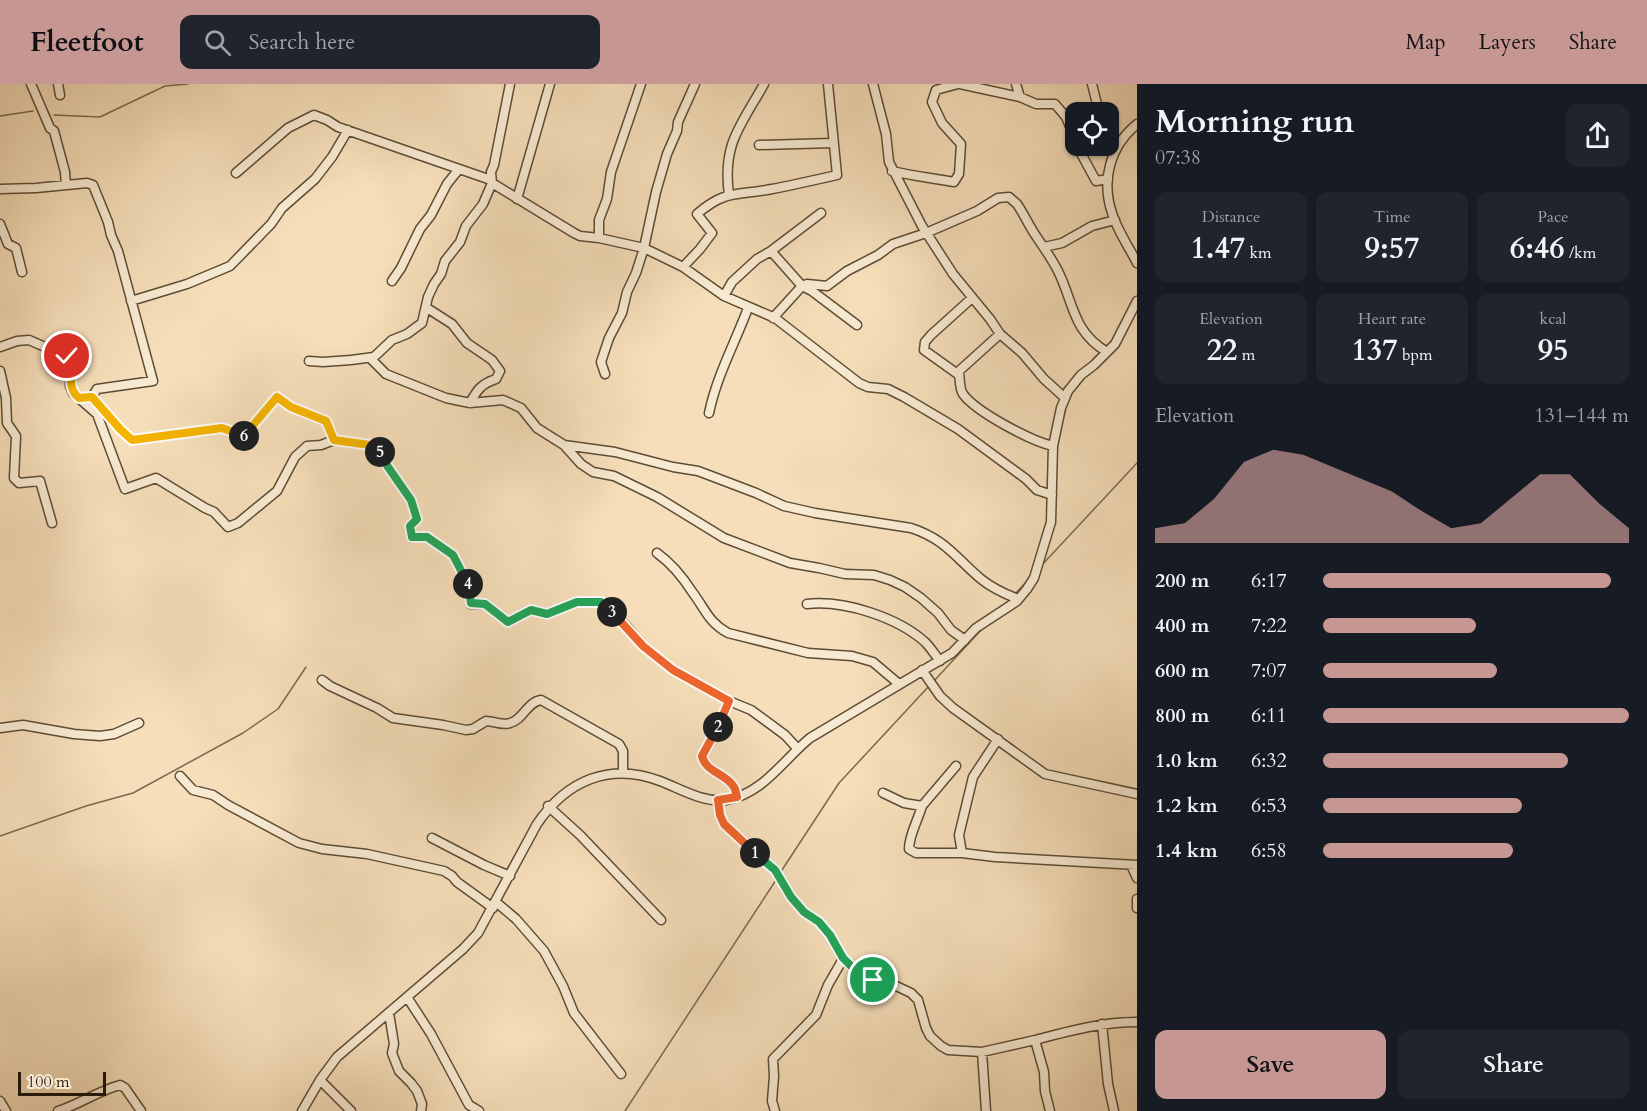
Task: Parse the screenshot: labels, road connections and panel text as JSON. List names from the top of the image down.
{
  "scale_bar": "100 m",
  "page": {
    "header": "Fleetfoot",
    "search": "Search here",
    "nav": ["Map", "Layers", "Share"],
    "heading": ["Morning run", "07:38"],
    "stats": [
      ["Distance", "1.47 km"],
      ["Time", "9:57"],
      ["Pace", "6:46 /km"],
      ["Elevation", "22 m"],
      ["Heart rate", "137 bpm"],
      ["kcal", "95"]
    ],
    "chart": ["Elevation", "131–144 m"],
    "pins": [
      "6",
      "5",
      "4",
      "3",
      "2",
      "1"
    ],
    "list": [
      {
        "name": "200 m",
        "note": "6:17"
      },
      {
        "name": "400 m",
        "note": "7:22"
      },
      {
        "name": "600 m",
        "note": "7:07"
      },
      {
        "name": "800 m",
        "note": "6:11"
      },
      {
        "name": "1.0 km",
        "note": "6:32"
      },
      {
        "name": "1.2 km",
        "note": "6:53"
      },
      {
        "name": "1.4 km",
        "note": "6:58"
      }
    ],
    "buttons": ["Save", "Share"],
    "scale": "100 m"
  }
}
